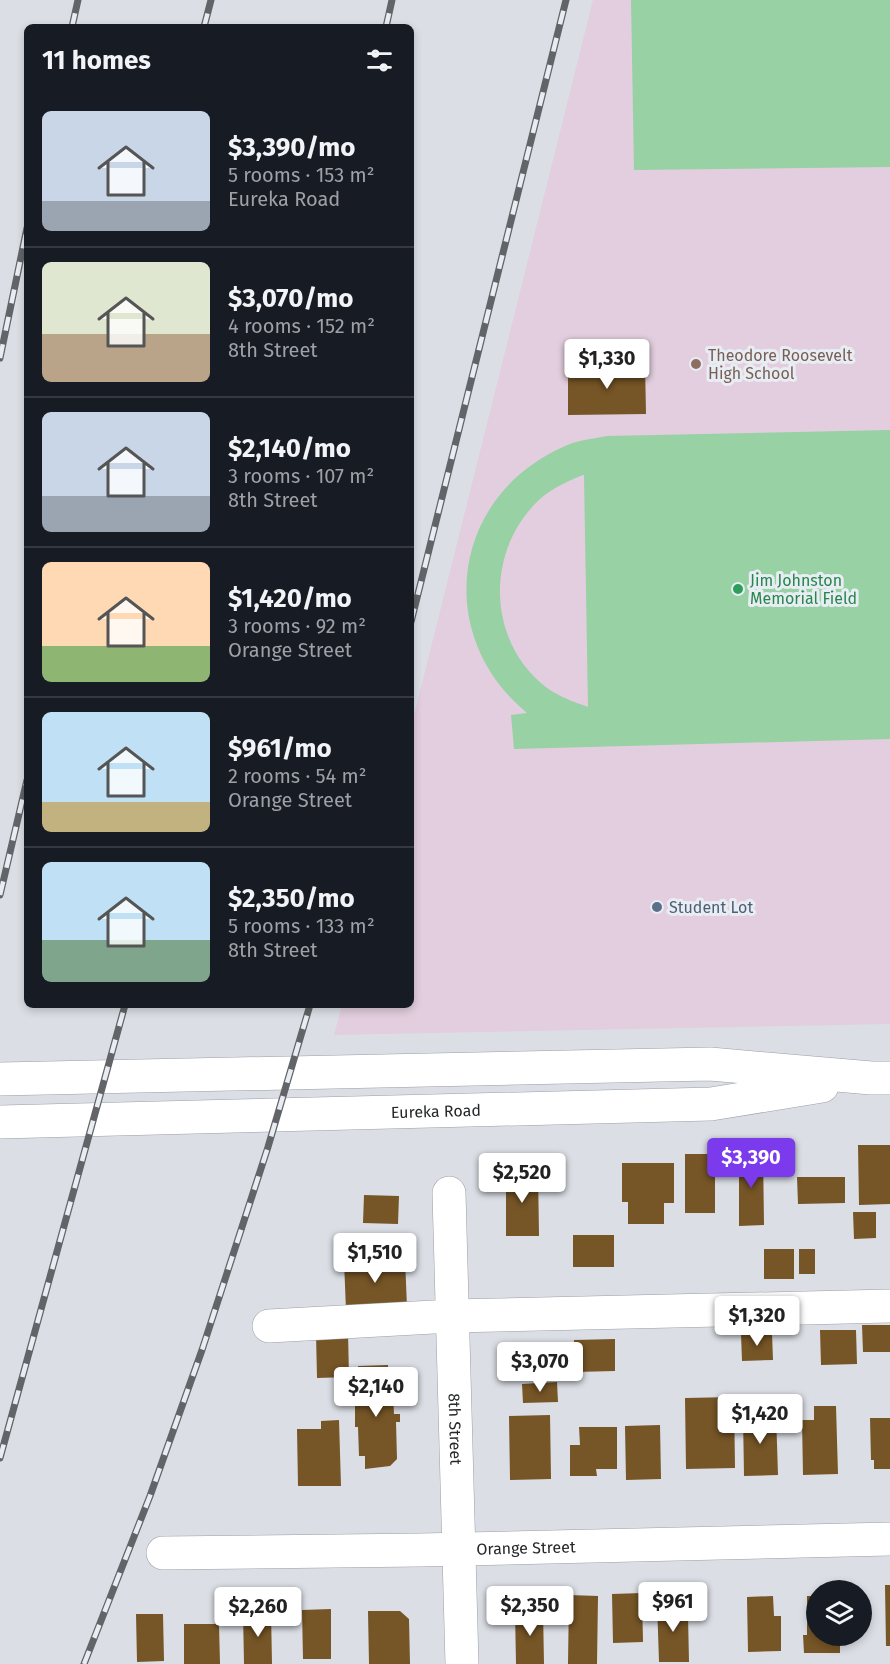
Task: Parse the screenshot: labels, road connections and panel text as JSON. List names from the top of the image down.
{
  "streets": {
    "main road": ["Eureka Road", "8th Street", "Orange Street"]
  },
  "crossings": [
    ["8th Street", "Orange Street"]
  ],
  "places": ["Theodore Roosevelt High School", "Jim Johnston Memorial Field", "Student Lot"],
  "page": {
    "heading": "11 homes",
    "list": [
      {
        "name": "$3,390/mo",
        "note": "5 rooms · 153 m² · Eureka Road"
      },
      {
        "name": "$3,070/mo",
        "note": "4 rooms · 152 m² · 8th Street"
      },
      {
        "name": "$2,140/mo",
        "note": "3 rooms · 107 m² · 8th Street"
      },
      {
        "name": "$1,420/mo",
        "note": "3 rooms · 92 m² · Orange Street"
      },
      {
        "name": "$961/mo",
        "note": "2 rooms · 54 m² · Orange Street"
      },
      {
        "name": "$2,350/mo",
        "note": "5 rooms · 133 m² · 8th Street"
      }
    ],
    "price": [
      "$1,330",
      "$3,390",
      "$2,520",
      "$1,510",
      "$1,320",
      "$3,070",
      "$2,140",
      "$1,420",
      "$961",
      "$2,350",
      "$2,260"
    ]
  }
}
